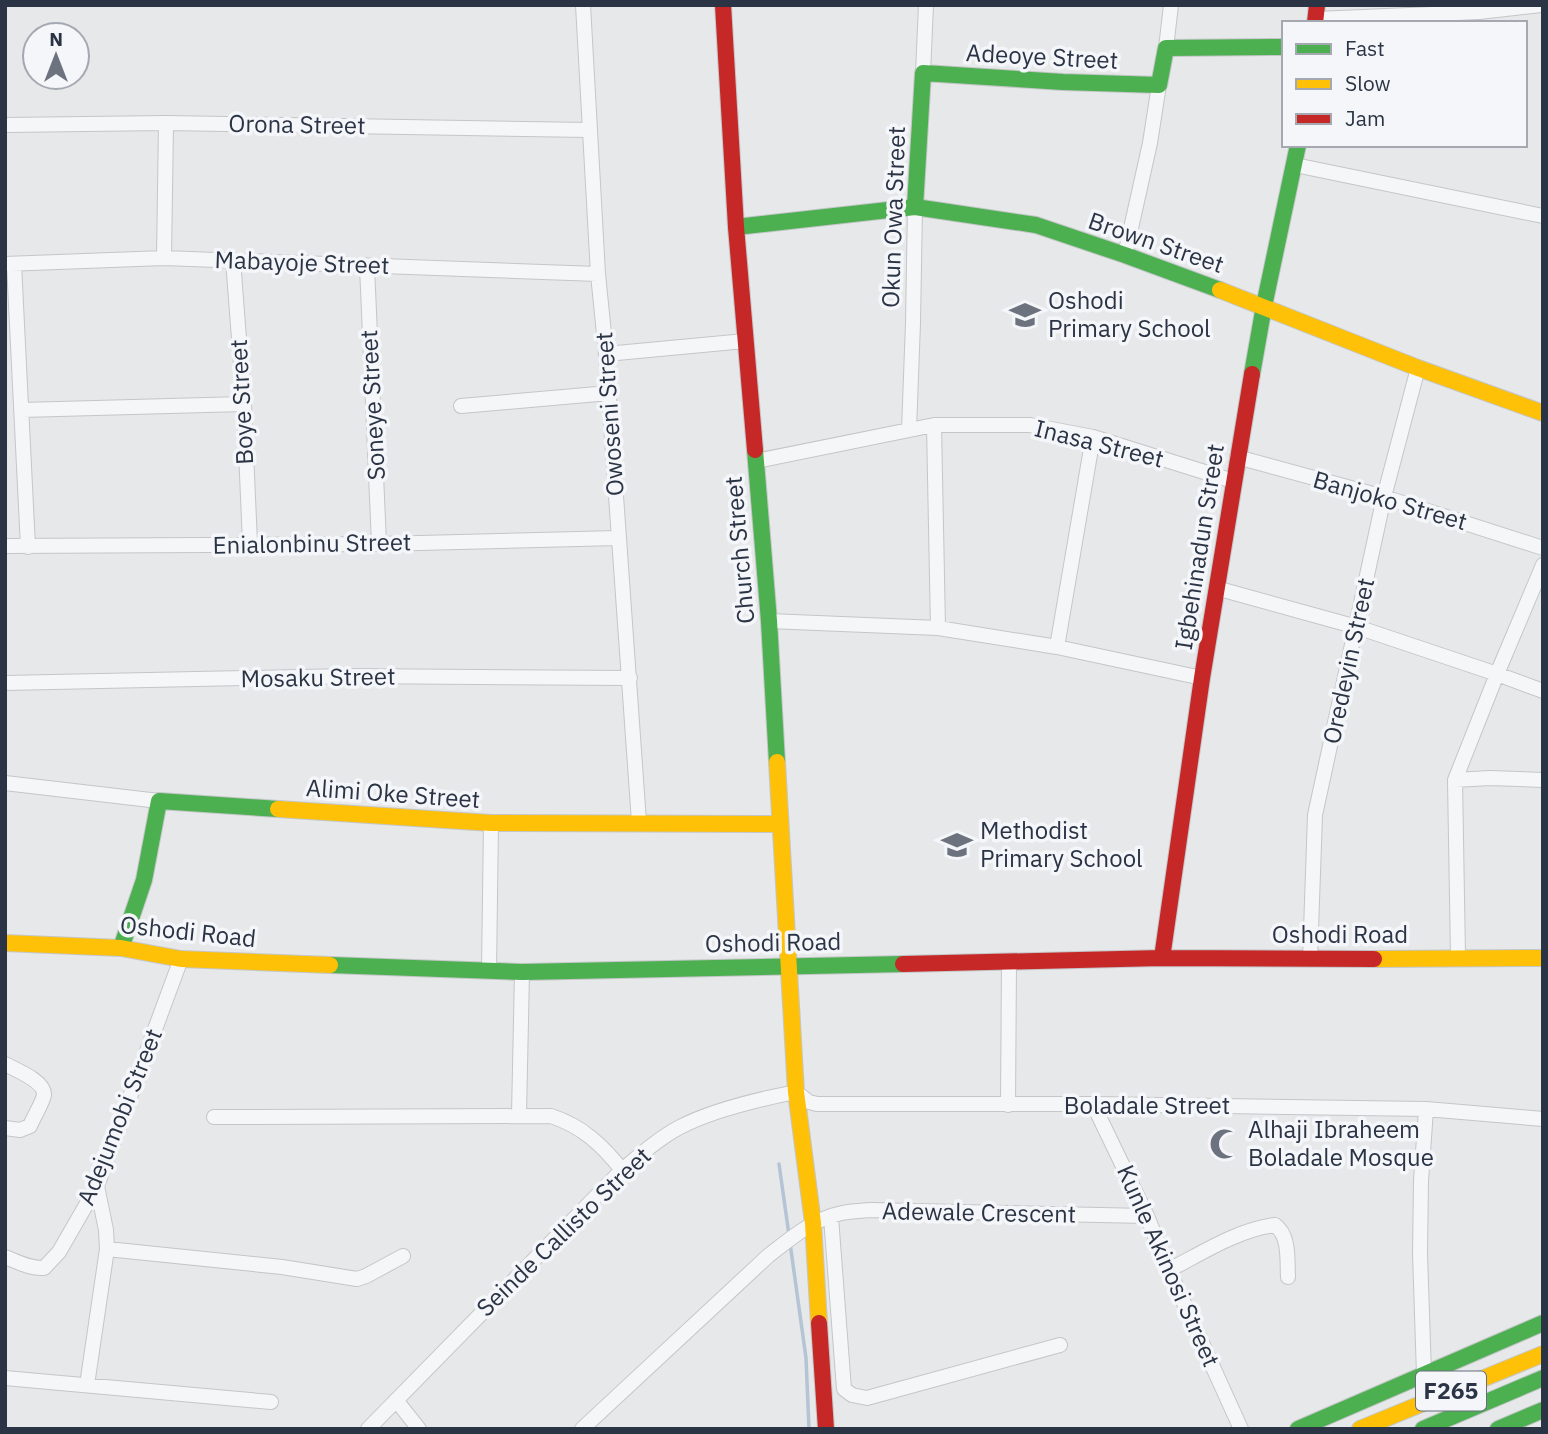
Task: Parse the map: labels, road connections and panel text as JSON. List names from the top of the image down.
{
  "streets": {
    "main road": [
      "Adeoye Street",
      "Okun Owa Street",
      "Brown Street",
      "Igbehinadun Street",
      "Church Street",
      "Alimi Oke Street",
      "Oshodi Road",
      "F265"
    ],
    "street": [
      "Orona Street",
      "Mabayoje Street",
      "Boye Street",
      "Soneye Street",
      "Owoseni Street",
      "Inasa Street",
      "Banjoko Street",
      "Enialonbinu Street",
      "Oredeyin Street",
      "Mosaku Street",
      "Boladale Street",
      "Adejumobi Street",
      "Adewale Crescent",
      "Seinde Callisto Street",
      "Kunle Akinosi Street"
    ]
  },
  "crossings": [
    ["Adeoye Street", "Okun Owa Street"],
    ["Orona Street", "Owoseni Street"],
    ["Okun Owa Street", "Brown Street"],
    ["Okun Owa Street", "Inasa Street"],
    ["Brown Street", "Igbehinadun Street"],
    ["Brown Street", "Church Street"],
    ["Brown Street", "Oredeyin Street"],
    ["Mabayoje Street", "Boye Street"],
    ["Mabayoje Street", "Soneye Street"],
    ["Mabayoje Street", "Owoseni Street"],
    ["Boye Street", "Enialonbinu Street"],
    ["Soneye Street", "Enialonbinu Street"],
    ["Owoseni Street", "Enialonbinu Street"],
    ["Owoseni Street", "Mosaku Street"],
    ["Owoseni Street", "Alimi Oke Street"],
    ["Inasa Street", "Igbehinadun Street"],
    ["Inasa Street", "Church Street"],
    ["Banjoko Street", "Igbehinadun Street"],
    ["Banjoko Street", "Oredeyin Street"],
    ["Igbehinadun Street", "Oshodi Road"],
    ["Church Street", "Alimi Oke Street"],
    ["Church Street", "Oshodi Road"],
    ["Church Street", "Boladale Street"],
    ["Church Street", "Adewale Crescent"],
    ["Church Street", "Seinde Callisto Street"],
    ["Oredeyin Street", "Oshodi Road"],
    ["Oshodi Road", "Adejumobi Street"],
    ["Boladale Street", "Seinde Callisto Street"],
    ["Boladale Street", "Kunle Akinosi Street"],
    ["Adewale Crescent", "Kunle Akinosi Street"]
  ],
  "places": {
    "school or university": ["Oshodi Primary School", "Methodist Primary School"],
    "mosque": ["Alhaji Ibraheem Boladale Mosque"]
  },
  "legend": ["Fast", "Slow", "Jam"],
  "north": "top"
}
